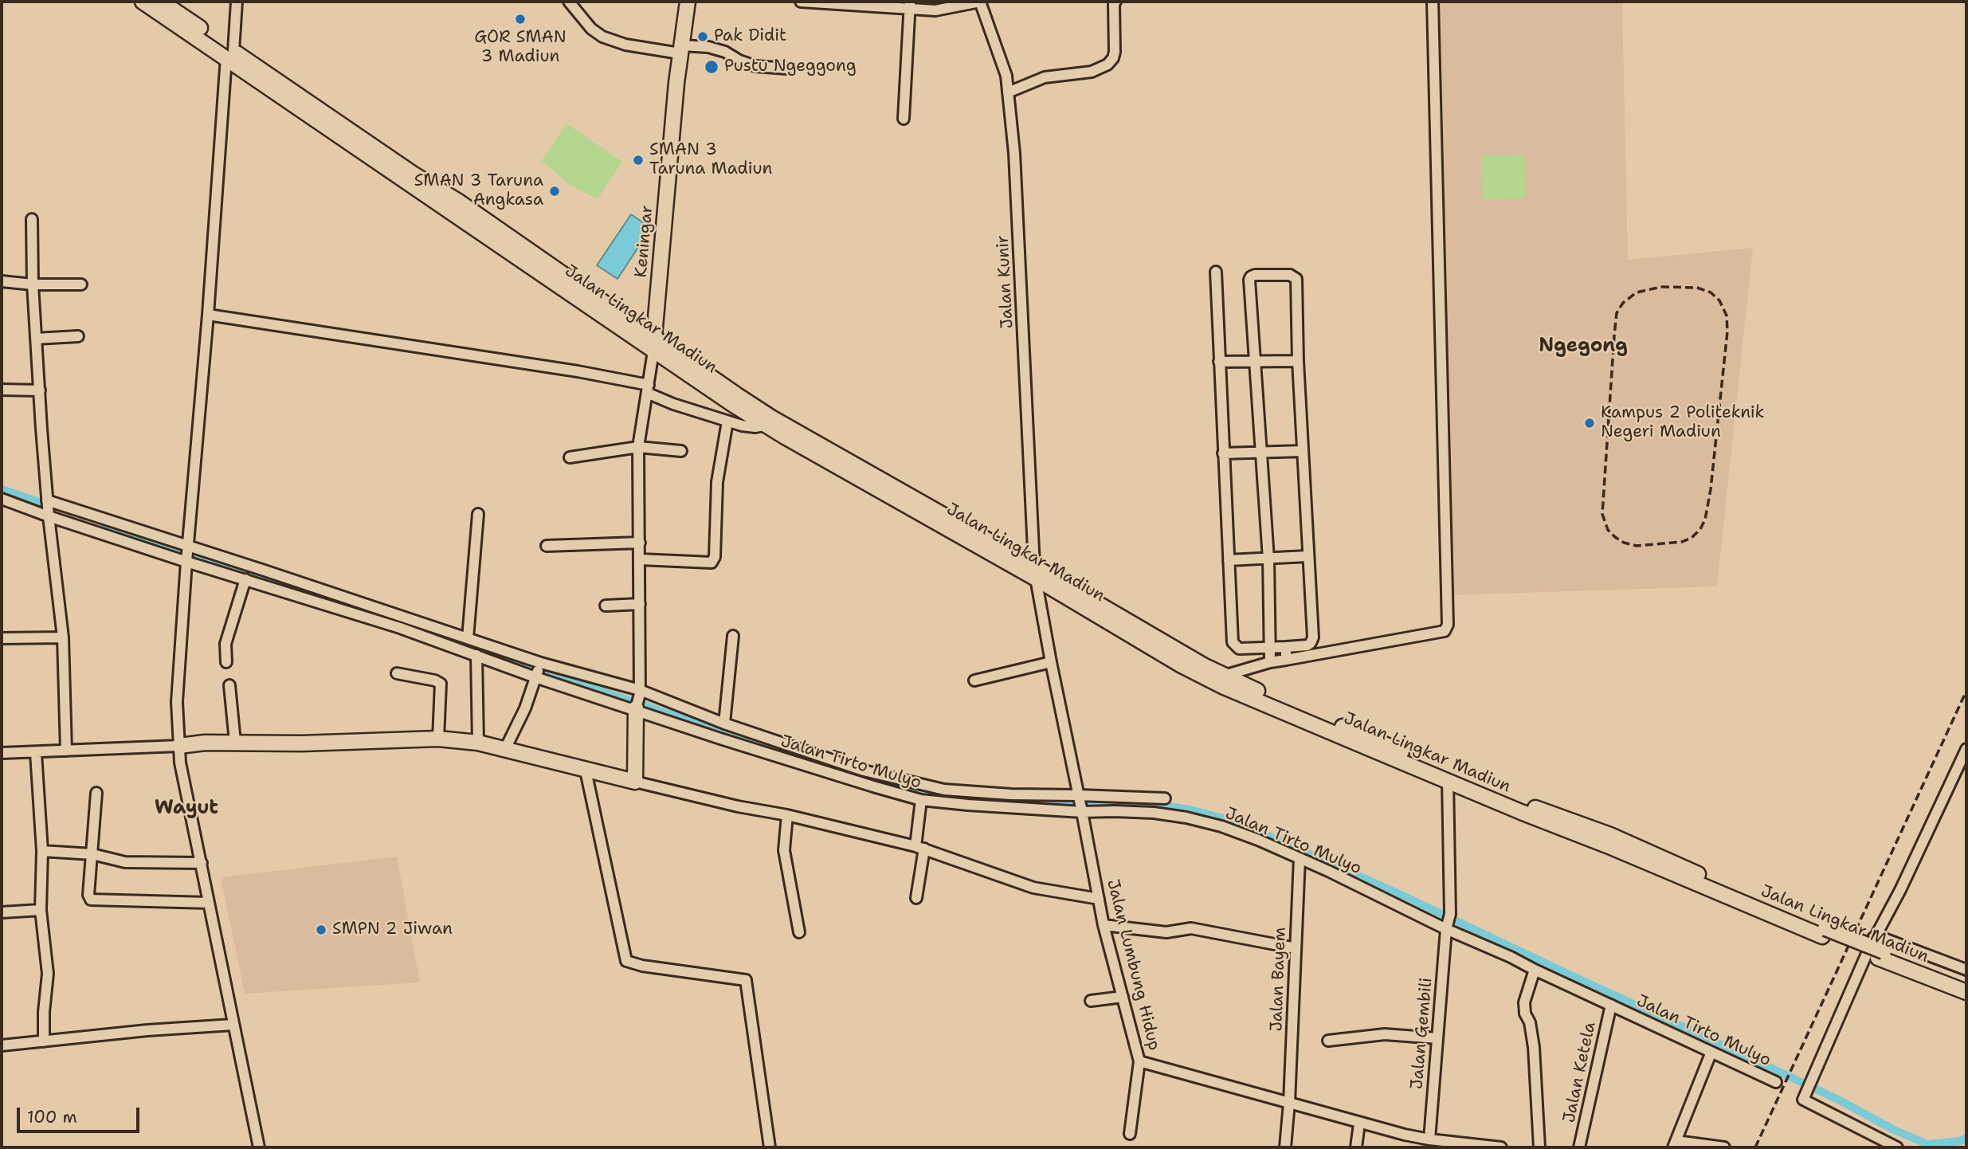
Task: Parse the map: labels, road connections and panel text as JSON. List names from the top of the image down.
{
  "streets": {
    "main road": ["Keningar", "Jalan Lingkar Madiun"],
    "street": [
      "Jalan Kunir",
      "Jalan Tirto Mulyo",
      "Jalan Lumbung Hidup",
      "Jalan Bayem",
      "Jalan Gembili",
      "Jalan Ketela"
    ]
  },
  "crossings": [
    ["Keningar", "Jalan Lingkar Madiun"],
    ["Jalan Kunir", "Jalan Lingkar Madiun"],
    ["Jalan Kunir", "Jalan Lumbung Hidup"],
    ["Jalan Lingkar Madiun", "Jalan Lumbung Hidup"],
    ["Jalan Lingkar Madiun", "Jalan Gembili"],
    ["Jalan Tirto Mulyo", "Jalan Lumbung Hidup"],
    ["Jalan Tirto Mulyo", "Jalan Bayem"],
    ["Jalan Tirto Mulyo", "Jalan Gembili"],
    ["Jalan Tirto Mulyo", "Jalan Ketela"],
    ["Jalan Lumbung Hidup", "Jalan Bayem"],
    ["Jalan Lumbung Hidup", "Jalan Gembili"]
  ],
  "districts": ["Ngegong", "Wayut"],
  "places": [
    "GOR SMAN 3 Madiun",
    "Pak Didit",
    "Pustu Ngeggong",
    "SMAN 3 Taruna Madiun",
    "SMAN 3 Taruna Angkasa",
    "Kampus 2 Politeknik Negeri Madiun",
    "SMPN 2 Jiwan"
  ],
  "scale_bar": "100 m"
}
